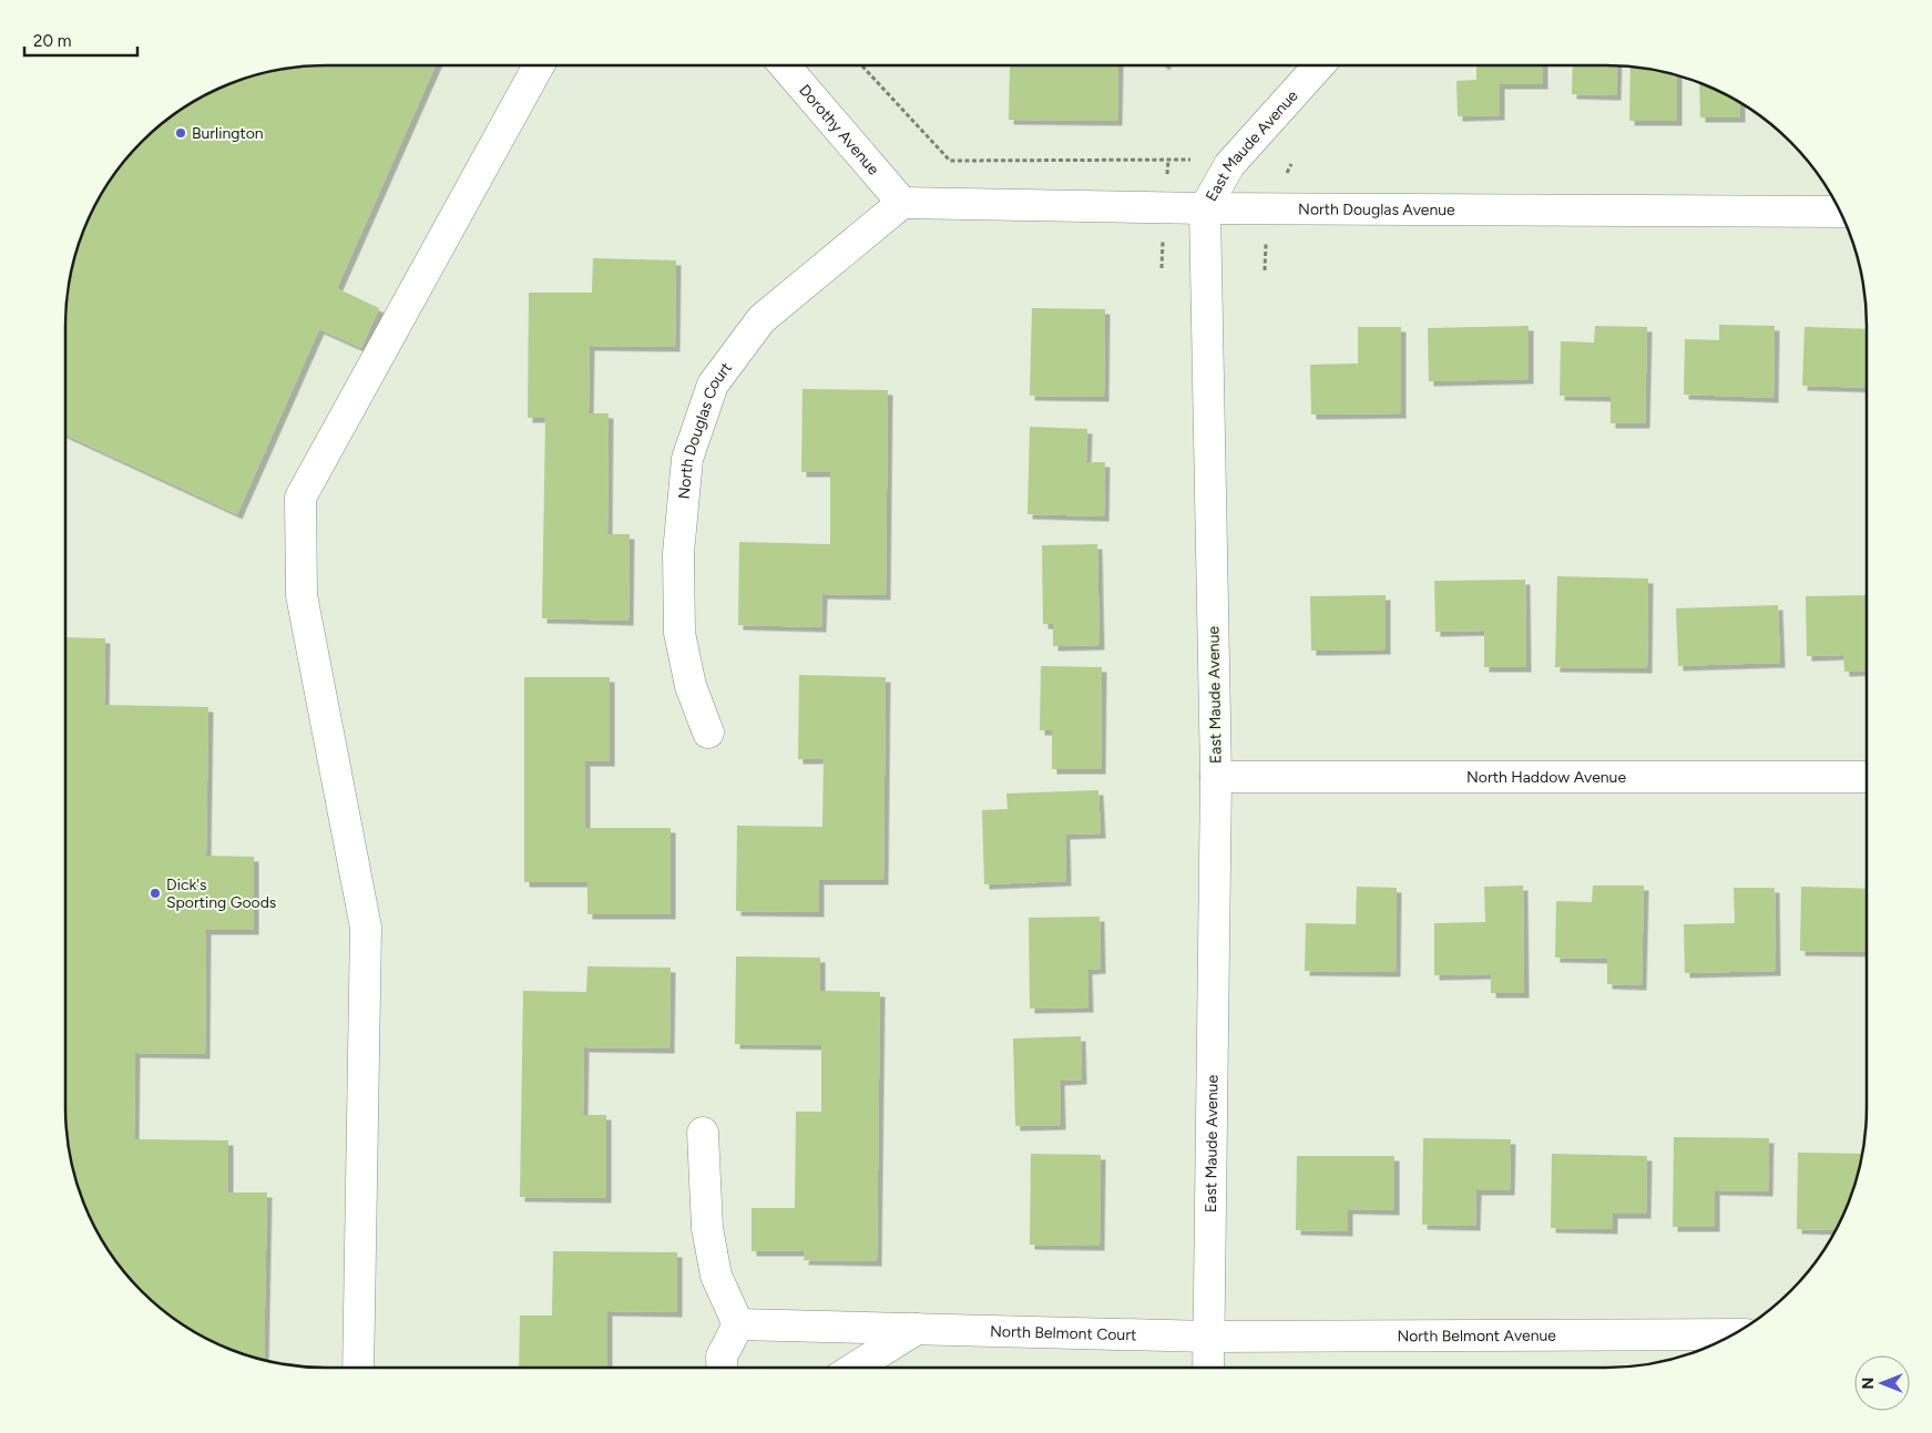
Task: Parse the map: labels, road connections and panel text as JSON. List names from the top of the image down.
{
  "streets": {
    "street": [
      "Dorothy Avenue",
      "East Maude Avenue",
      "North Douglas Avenue",
      "North Douglas Court",
      "North Haddow Avenue",
      "North Belmont Court",
      "North Belmont Avenue"
    ]
  },
  "crossings": [
    ["Dorothy Avenue", "North Douglas Avenue"],
    ["Dorothy Avenue", "North Douglas Court"],
    ["East Maude Avenue", "North Douglas Avenue"],
    ["East Maude Avenue", "North Haddow Avenue"],
    ["East Maude Avenue", "North Belmont Court"],
    ["East Maude Avenue", "North Belmont Avenue"],
    ["North Douglas Avenue", "North Douglas Court"],
    ["North Belmont Court", "North Belmont Avenue"]
  ],
  "places": ["Burlington", "Dick's Sporting Goods"],
  "scale_bar": "20 m",
  "north": "left"
}
